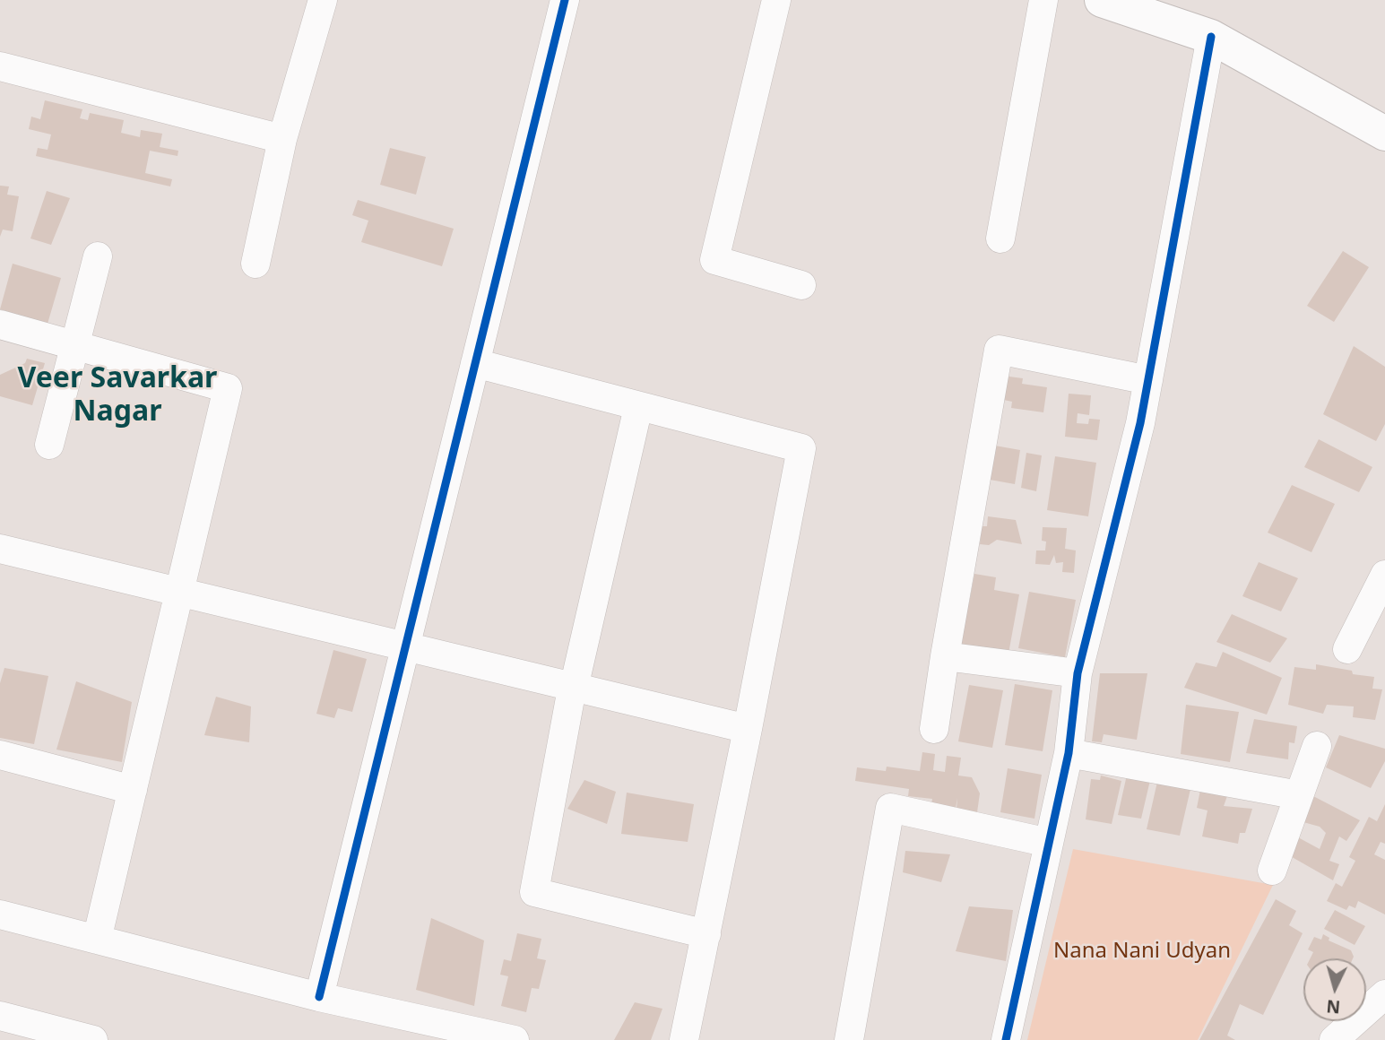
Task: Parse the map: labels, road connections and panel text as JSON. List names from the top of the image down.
{
  "districts": ["Veer Savarkar Nagar"],
  "parks": ["Nana Nani Udyan"],
  "north": "bottom"
}
